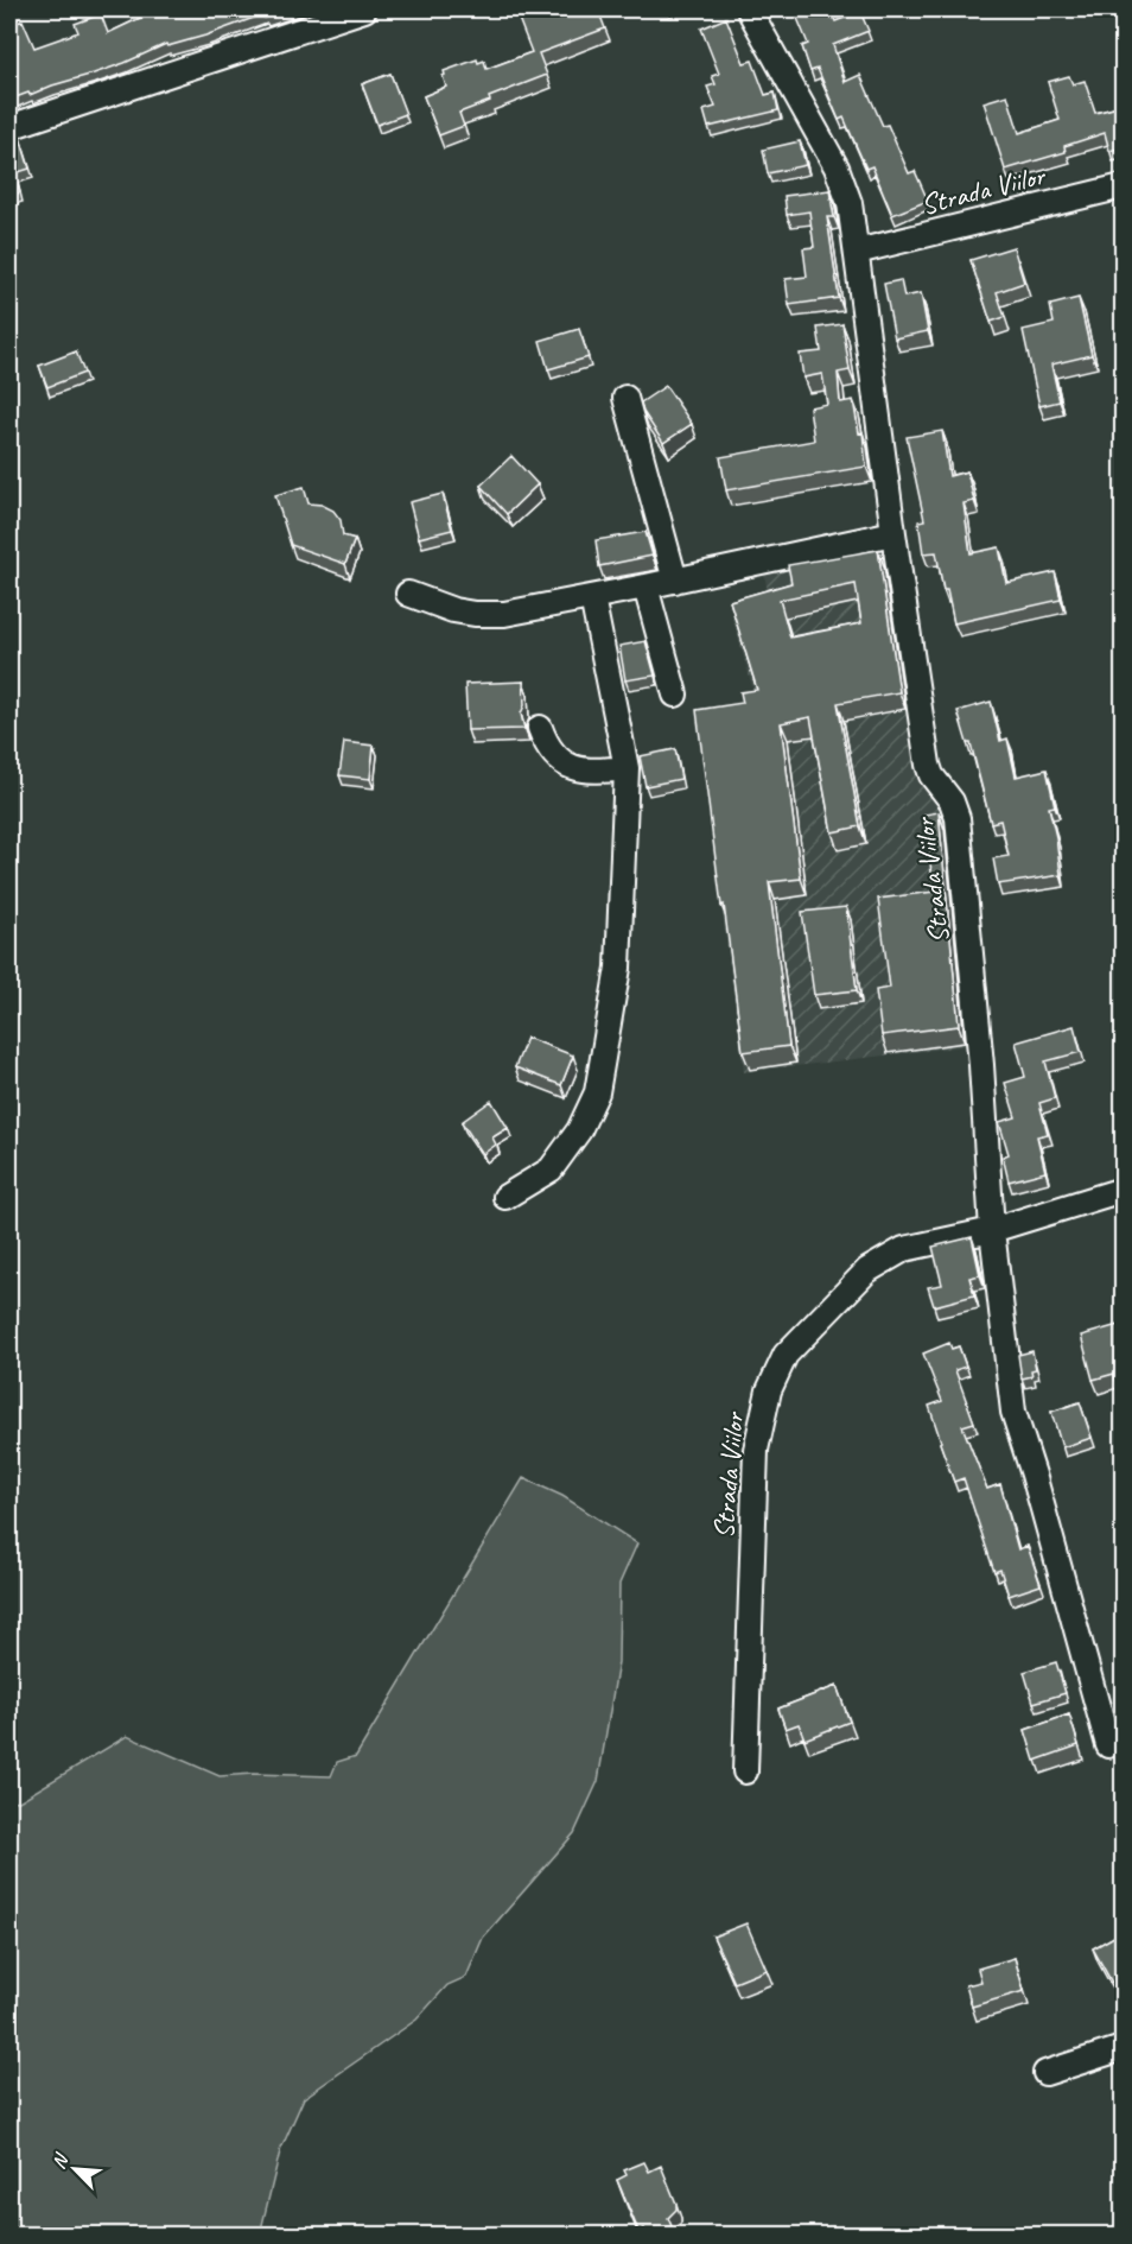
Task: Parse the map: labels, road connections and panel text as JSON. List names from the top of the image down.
{
  "streets": {
    "street": ["Strada Viilor"]
  },
  "north": "top left"
}
